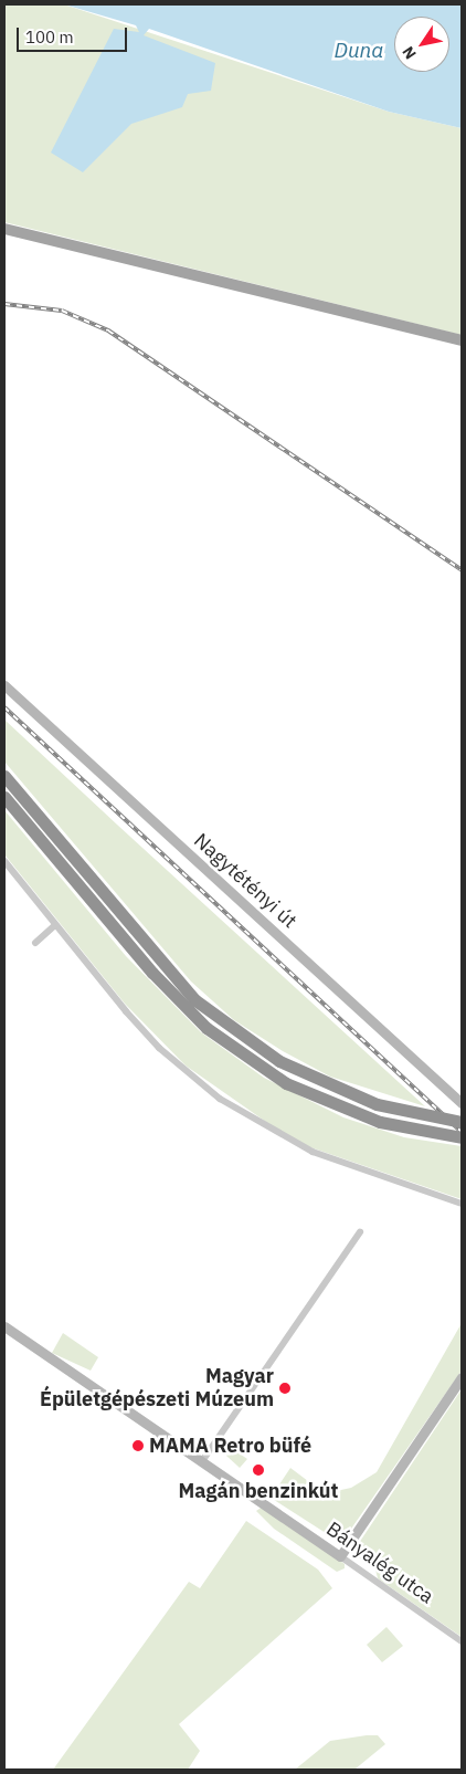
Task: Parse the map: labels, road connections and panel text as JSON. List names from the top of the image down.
{
  "streets": {
    "street": ["Nagytétényi út", "Bányalég utca"]
  },
  "water": ["Duna"],
  "places": ["Magyar Épületgépészeti Múzeum", "MAMA Retro büfé", "Magán benzinkút"],
  "scale_bar": "100 m",
  "north": "bottom left"
}
